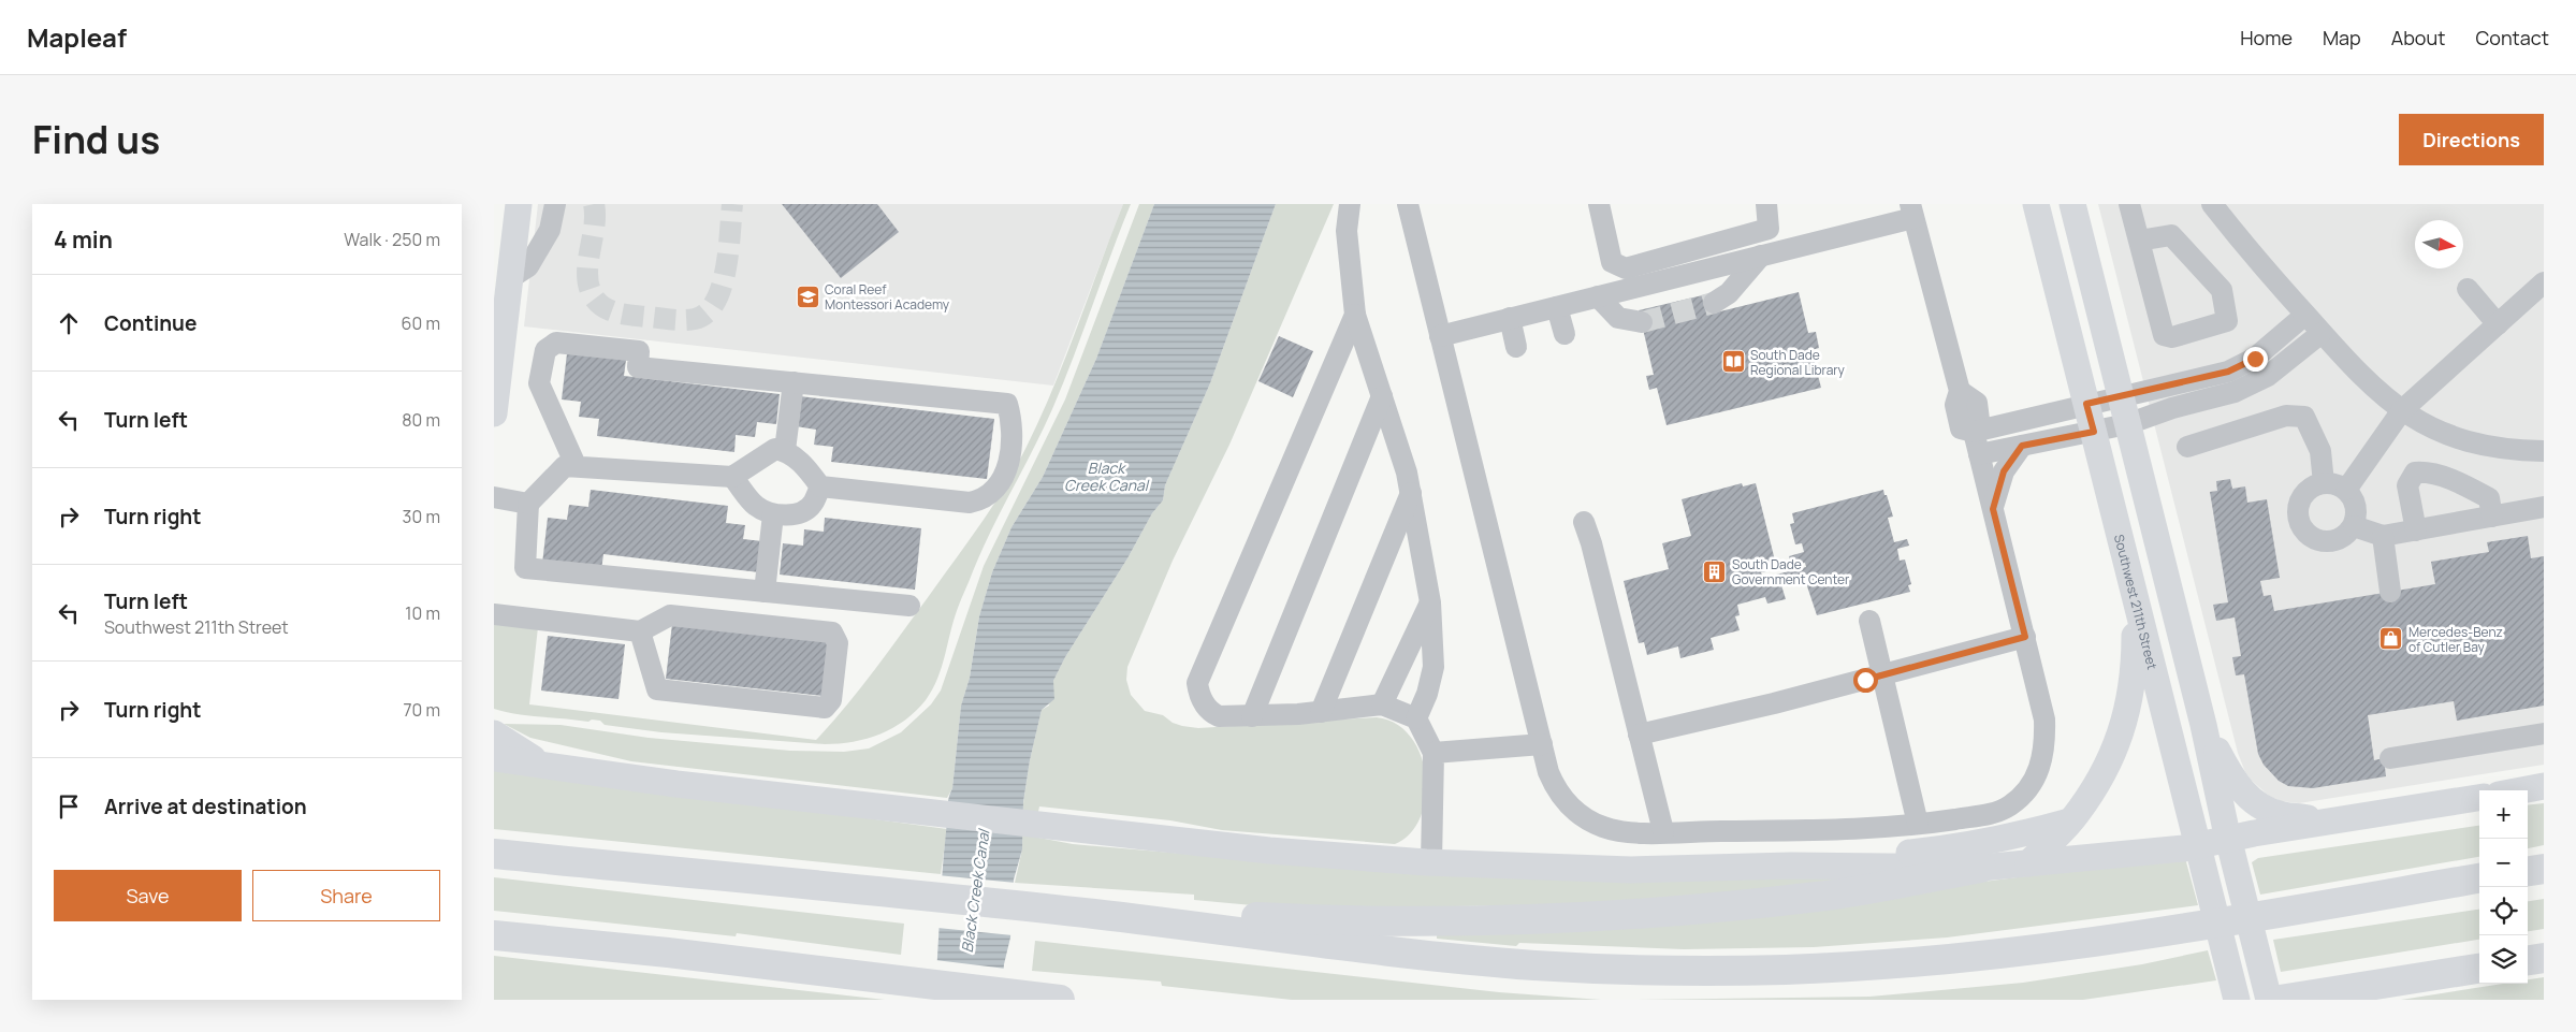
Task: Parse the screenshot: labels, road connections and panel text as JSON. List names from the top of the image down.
{
  "streets": {
    "main road": ["Southwest 211th Street"]
  },
  "water": ["Black Creek Canal"],
  "places": {
    "school or university": ["Coral Reef Montessori Academy"],
    "library": ["South Dade Regional Library"],
    "building": ["South Dade Government Center"],
    "shop": ["Mercedes-Benz of Cutler Bay"]
  },
  "north": "right",
  "page": {
    "header": "Mapleaf",
    "nav": [
      "Home",
      "Map",
      "About",
      "Contact"
    ],
    "title": "Find us",
    "buttons": [
      "Directions",
      ["Save", "Share"]
    ],
    "heading": ["4 min", "Walk · 250 m"],
    "list": [
      ["Continue", "60 m"],
      ["Turn left", "80 m"],
      ["Turn right", "30 m"],
      ["Turn left", "Southwest 211th Street", "10 m"],
      ["Turn right", "70 m"],
      "Arrive at destination"
    ],
    "map_buttons": ["+", "−"]
  }
}
